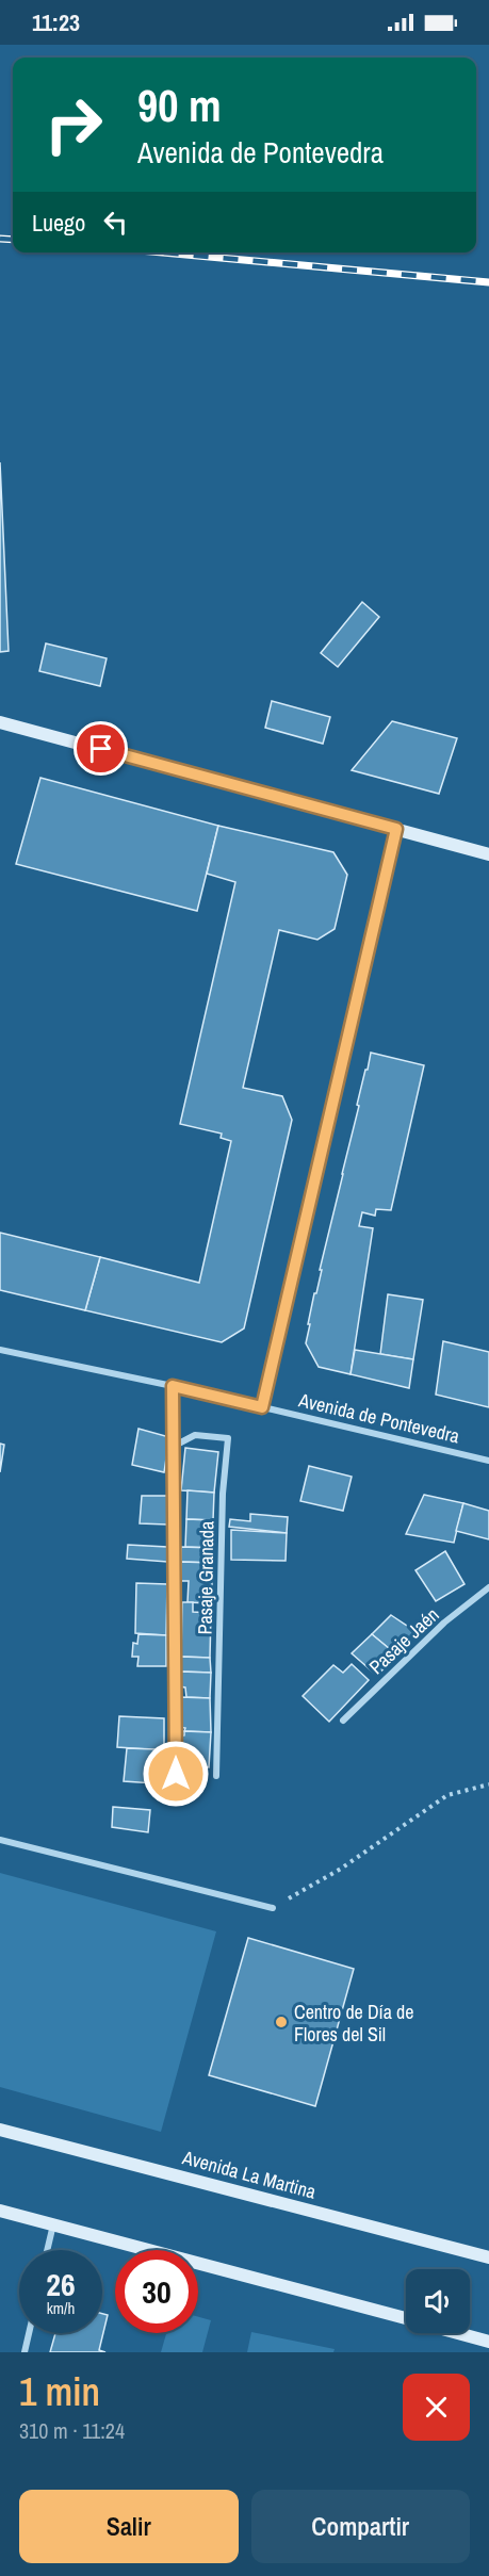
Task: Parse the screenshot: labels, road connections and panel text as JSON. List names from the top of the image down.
{
  "streets": {
    "street": [
      "Avenida de Pontevedra",
      "Pasaje Granada",
      "Pasaje Jaén",
      "Avenida La Martina"
    ]
  },
  "places": ["Centro de Día de Flores del Sil"],
  "page": {
    "status": "11:23",
    "turn": ["90 m", "Avenida de Pontevedra"],
    "then": "Luego",
    "speed": "26 km/h",
    "limit": "30",
    "heading": ["1 min", "310 m · 11:24"],
    "buttons": ["Salir", "Compartir"]
  }
}
